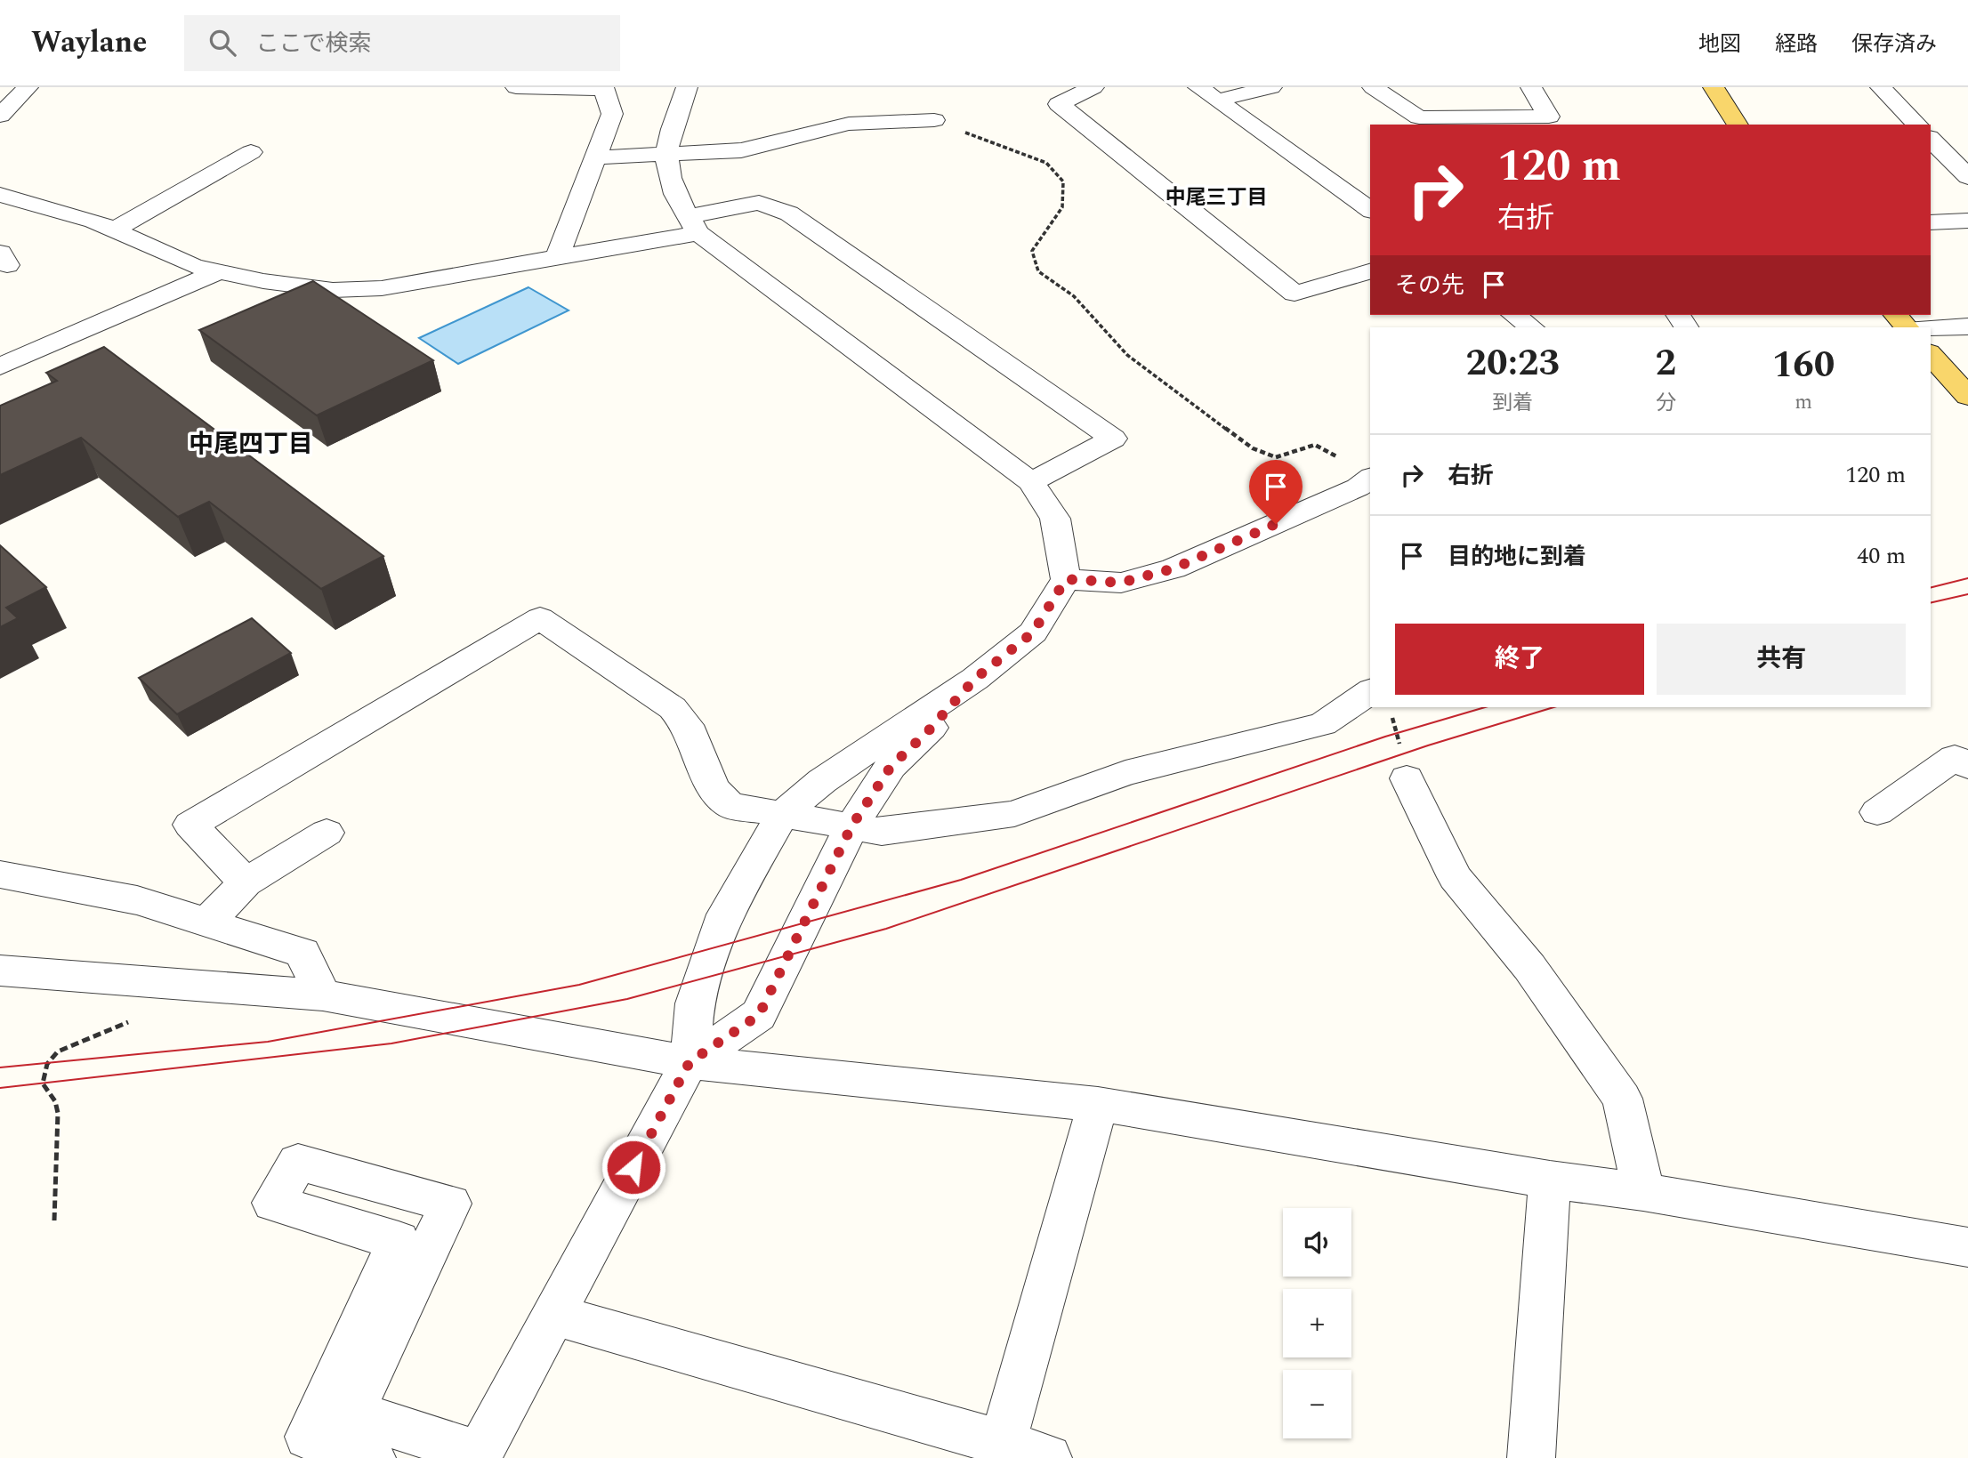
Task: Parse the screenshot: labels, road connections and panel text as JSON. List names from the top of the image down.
{
  "districts": ["中尾三丁目", "中尾四丁目"],
  "page": {
    "header": "Waylane",
    "search": "ここで検索",
    "nav": ["地図", "経路", "保存済み"],
    "turn": ["120 m", "右折"],
    "then": "その先",
    "eta": [
      "20:23",
      "到着",
      "2",
      "分",
      "160",
      "m"
    ],
    "list": [
      {
        "name": "右折",
        "value": "120 m"
      },
      {
        "name": "目的地に到着",
        "value": "40 m"
      }
    ],
    "buttons": ["終了", "共有"],
    "map_buttons": ["+", "−"]
  }
}
